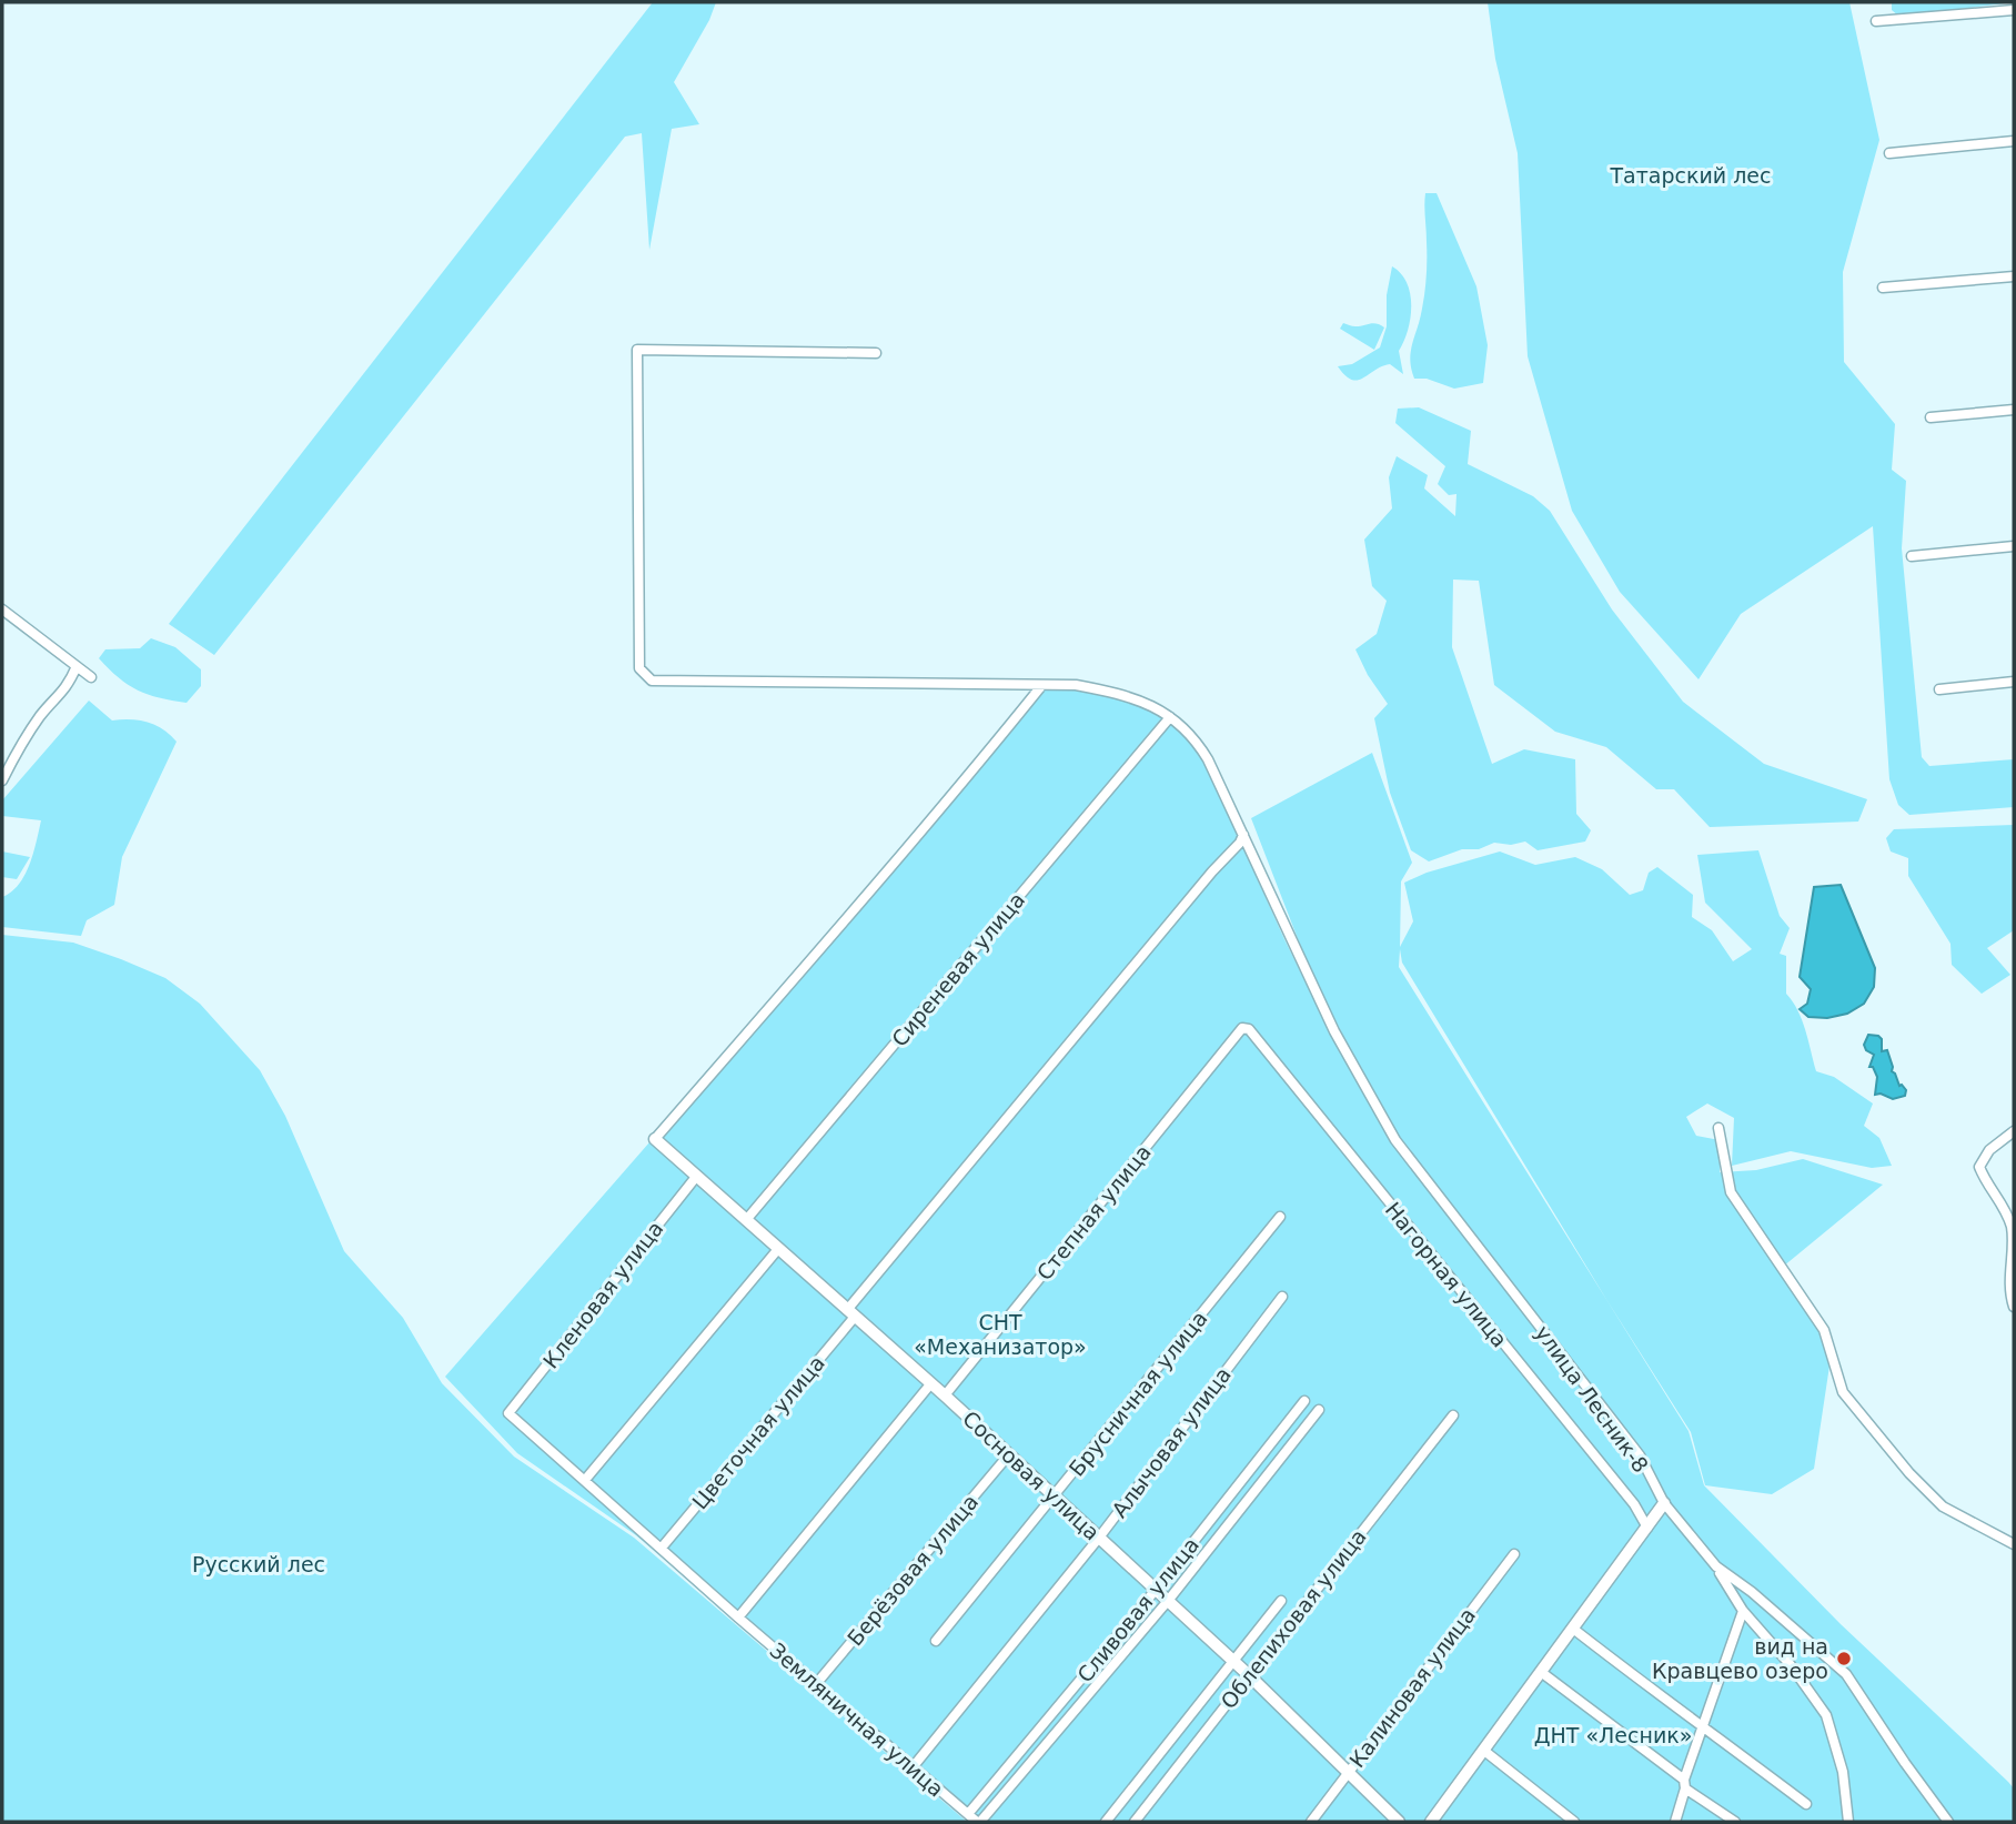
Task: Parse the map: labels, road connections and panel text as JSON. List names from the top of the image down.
{
  "streets": {
    "street": [
      "Сиреневая улица",
      "Степная улица",
      "Нагорная улица",
      "Кленовая улица",
      "Брусничная улица",
      "улица Лесник-8",
      "Цветочная улица",
      "Алычовая улица",
      "Сосновая улица",
      "Берёзовая улица",
      "Сливовая улица",
      "Облепиховая улица",
      "Калиновая улица",
      "Земляничная улица"
    ]
  },
  "crossings": [
    ["Сиреневая улица", "улица Лесник-8"],
    ["Сиреневая улица", "Сосновая улица"],
    ["Степная улица", "Нагорная улица"],
    ["Степная улица", "Сосновая улица"],
    ["Кленовая улица", "Сосновая улица"],
    ["Кленовая улица", "Земляничная улица"],
    ["Брусничная улица", "Сосновая улица"],
    ["улица Лесник-8", "Цветочная улица"],
    ["Цветочная улица", "Сосновая улица"],
    ["Цветочная улица", "Земляничная улица"],
    ["Алычовая улица", "Сосновая улица"],
    ["Алычовая улица", "Земляничная улица"],
    ["Сосновая улица", "Берёзовая улица"],
    ["Сосновая улица", "Сливовая улица"],
    ["Сосновая улица", "Облепиховая улица"],
    ["Сосновая улица", "Калиновая улица"],
    ["Берёзовая улица", "Земляничная улица"],
    ["Сливовая улица", "Земляничная улица"]
  ],
  "parks": [
    "Татарский лес",
    "СНТ «Механизатор»",
    "Русский лес",
    "ДНТ «Лесник»"
  ],
  "places": ["вид на Кравцево озеро"]
}
